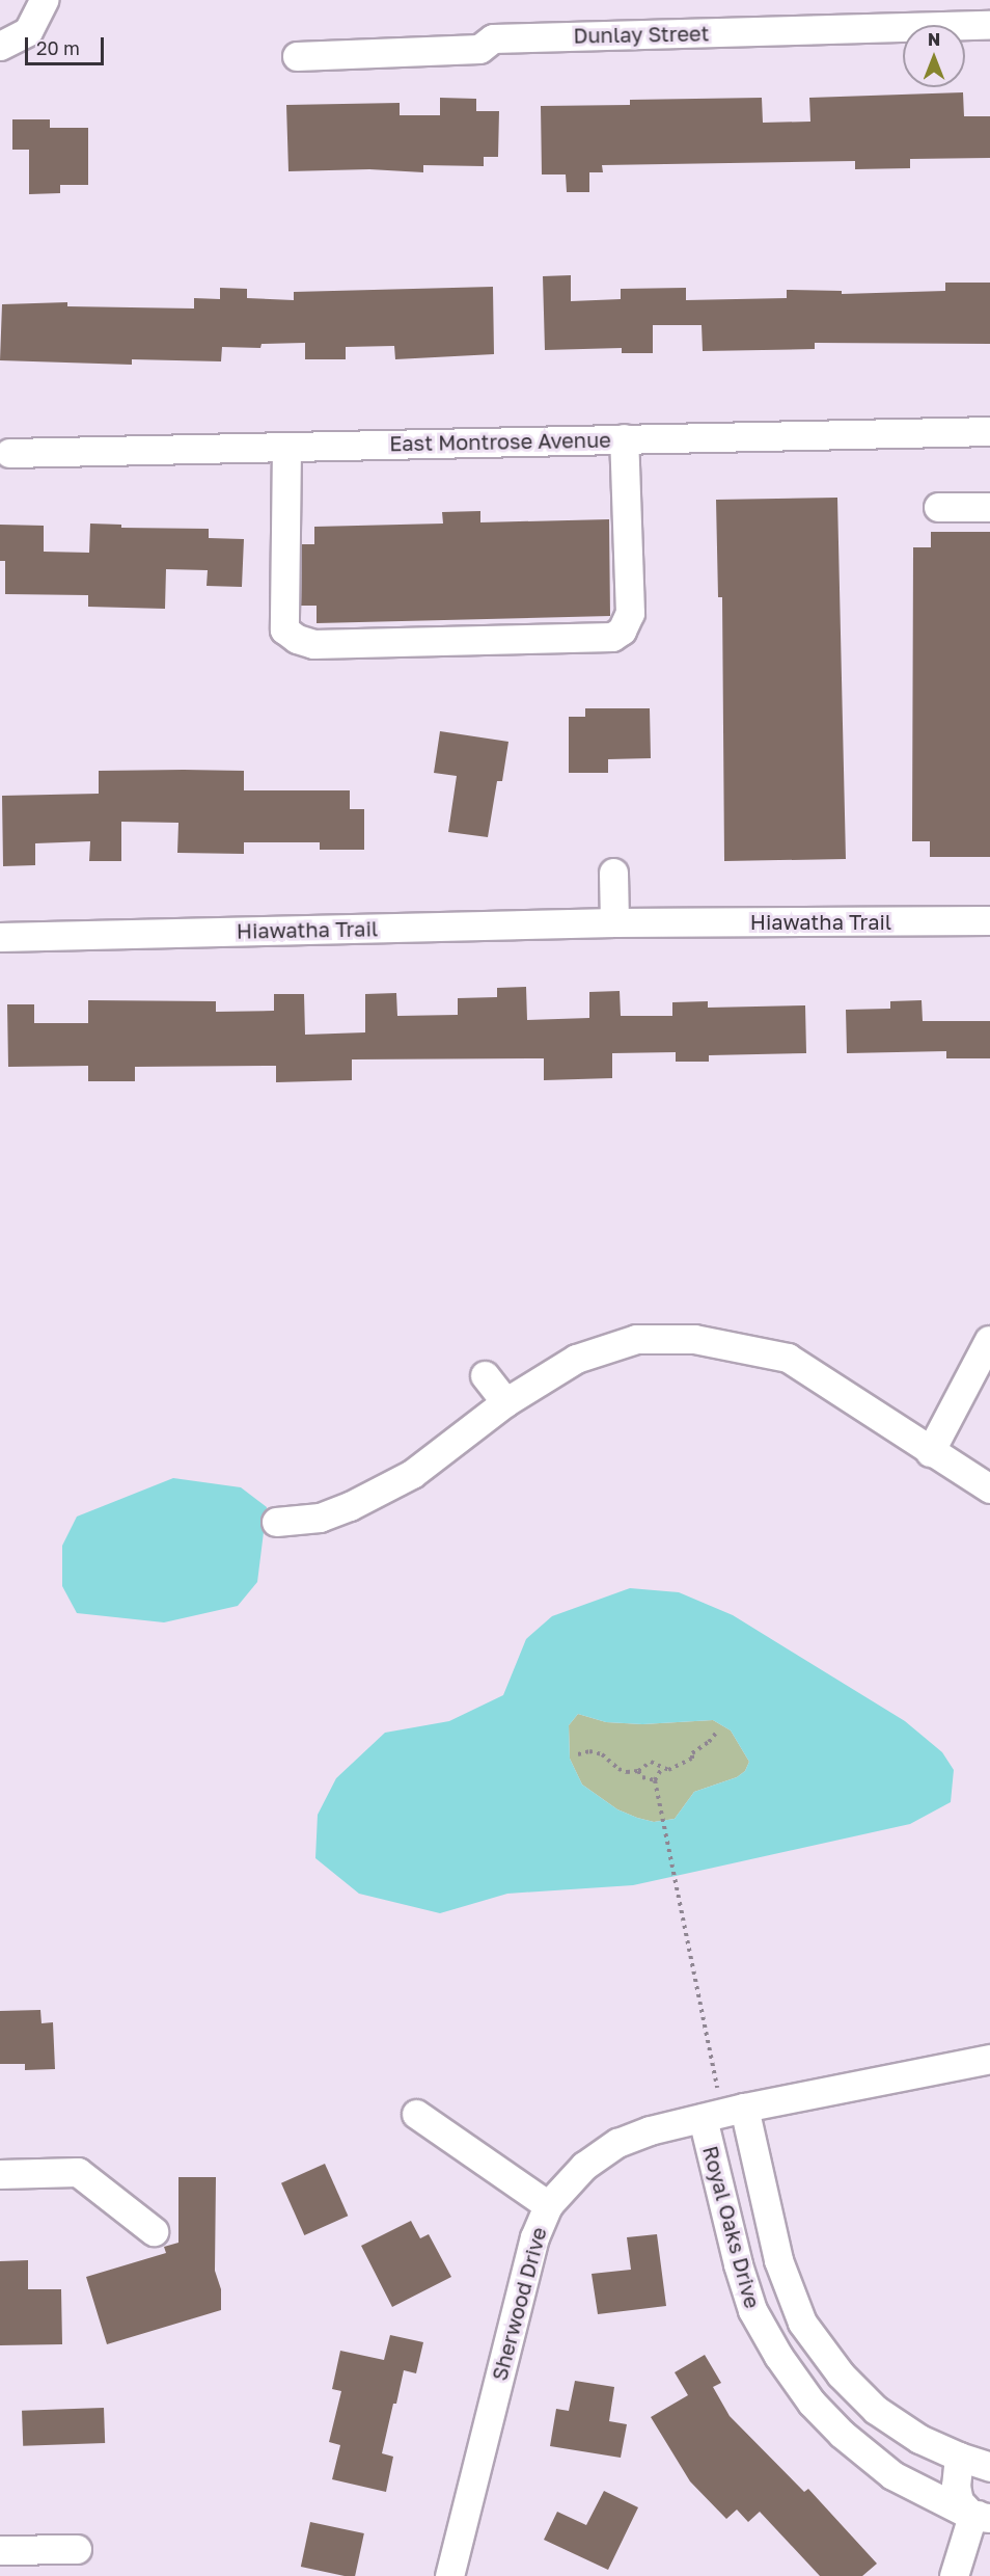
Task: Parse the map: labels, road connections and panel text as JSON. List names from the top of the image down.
{
  "streets": {
    "street": [
      "Dunlay Street",
      "East Montrose Avenue",
      "Hiawatha Trail",
      "Royal Oaks Drive",
      "Sherwood Drive"
    ]
  },
  "crossings": [
    ["Royal Oaks Drive", "Sherwood Drive"]
  ],
  "scale_bar": "20 m",
  "north": "top"
}
